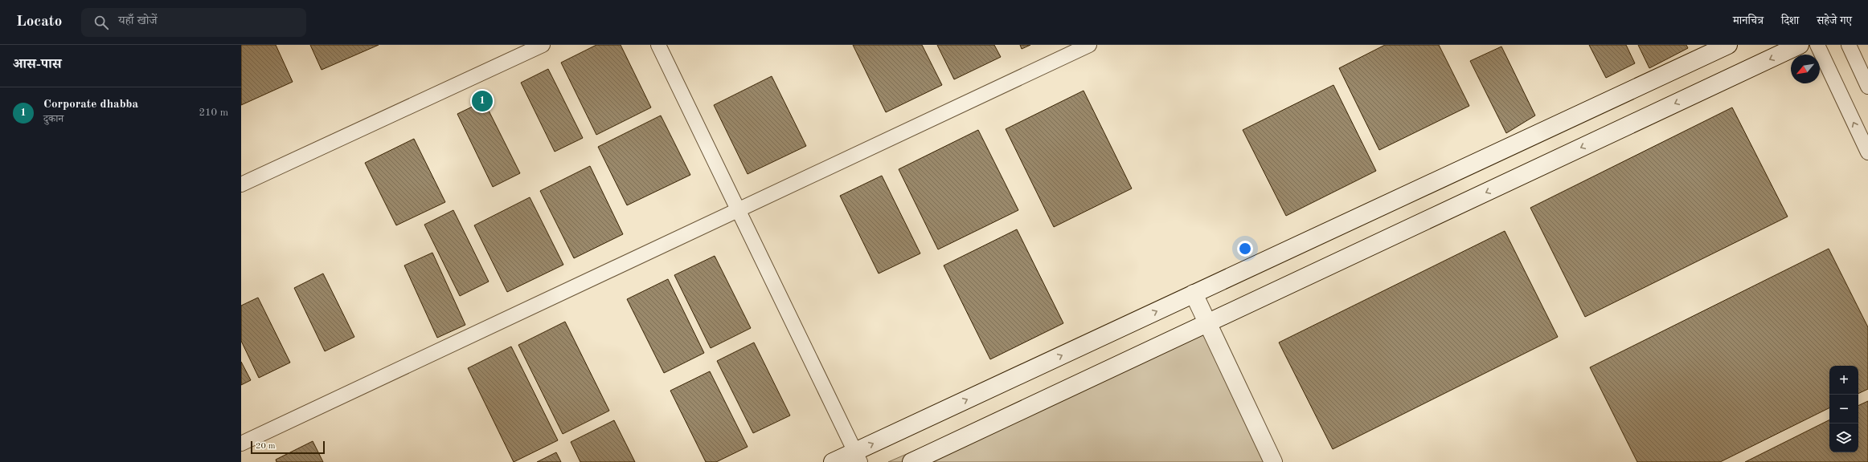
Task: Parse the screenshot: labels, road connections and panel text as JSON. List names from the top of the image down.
{
  "scale_bar": "20 m",
  "north": "bottom left",
  "page": {
    "header": "Locato",
    "search": "यहाँ खोजें",
    "nav": ["मानचित्र", "दिशा", "सहेजे गए"],
    "heading": "आस-पास",
    "list": [
      {
        "mark": "1",
        "name": "Corporate dhabba",
        "note": "दुकान",
        "value": "210 m"
      }
    ],
    "pins": "1",
    "map_buttons": ["+", "−"],
    "scale": "20 m"
  }
}
